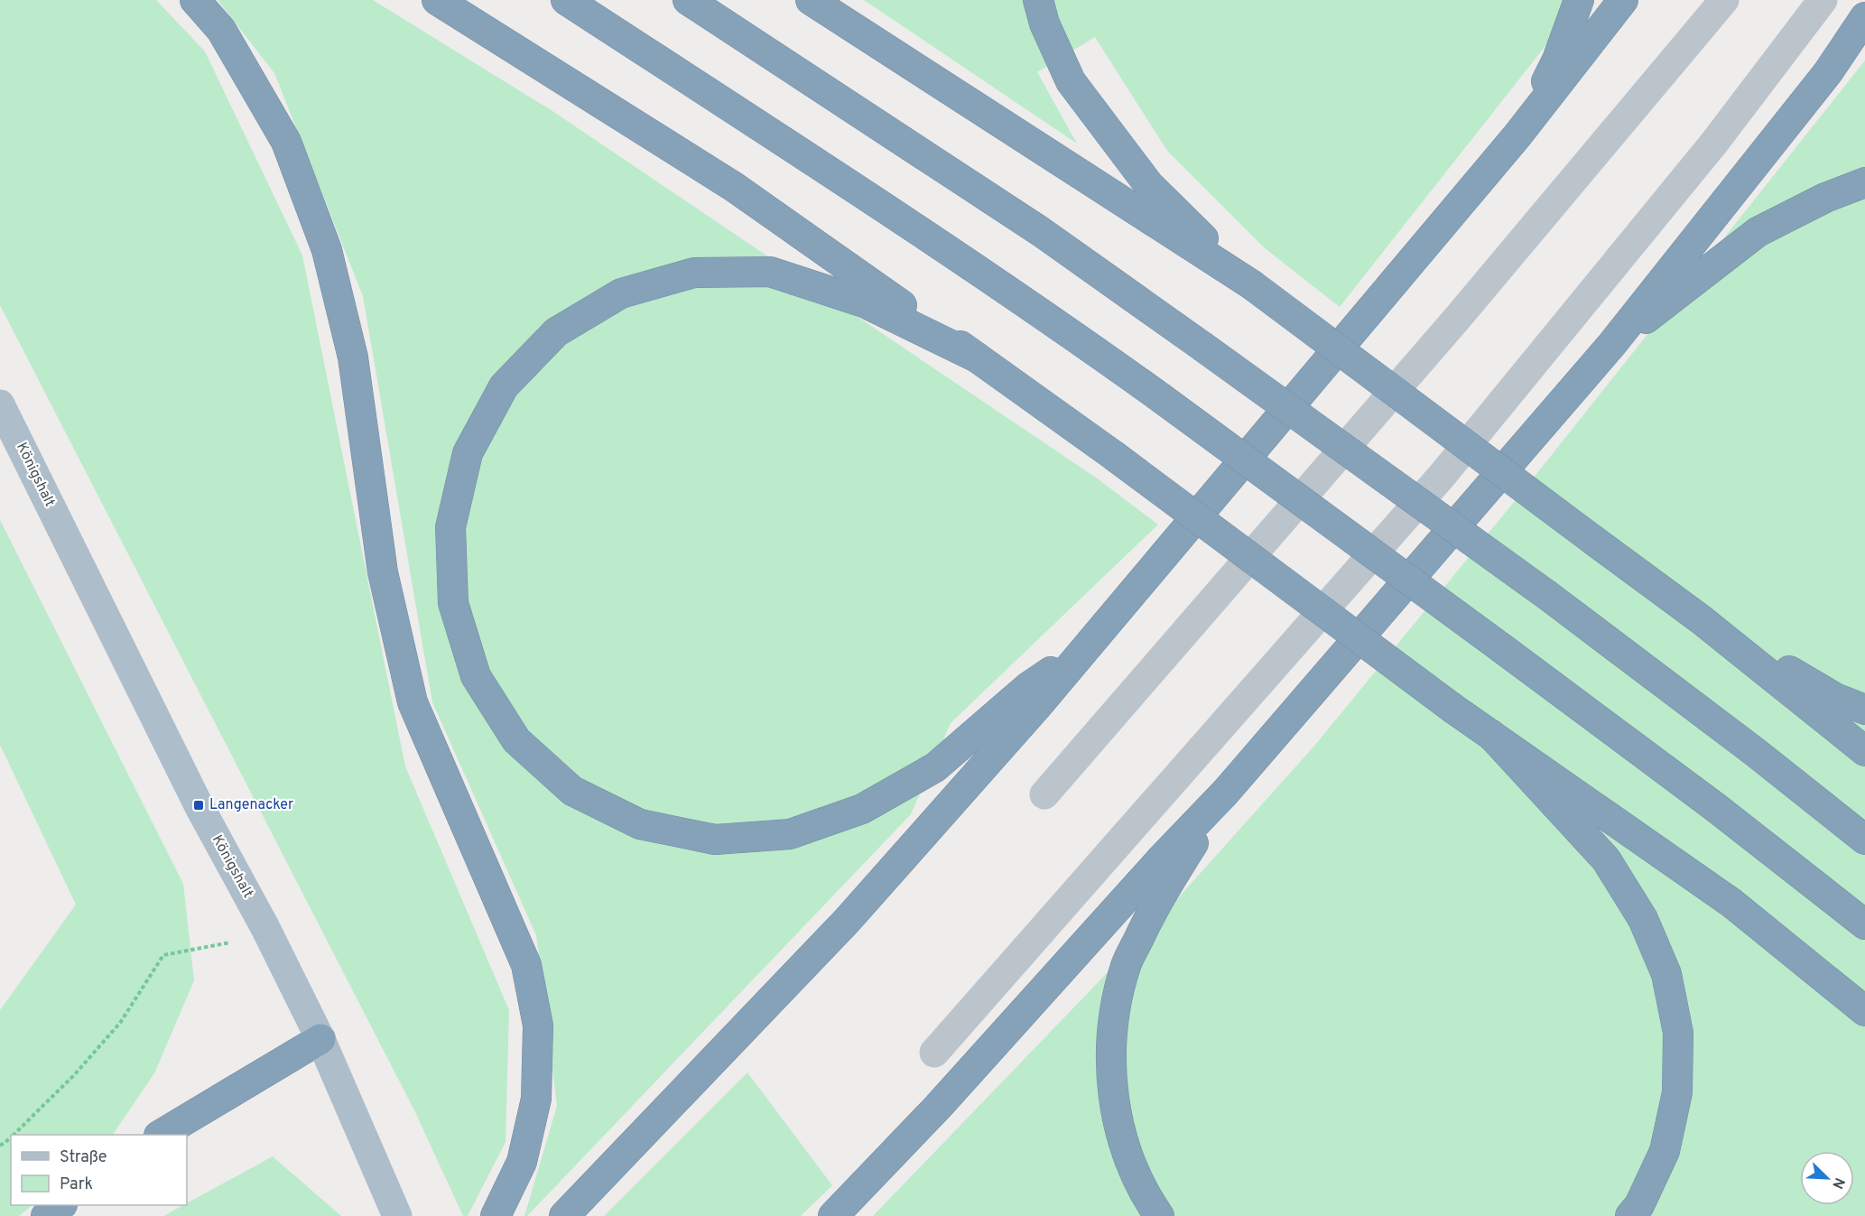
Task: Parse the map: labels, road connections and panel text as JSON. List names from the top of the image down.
{
  "streets": {
    "main road": ["Königshalt"]
  },
  "places": {
    "transit": ["Langenacker"]
  },
  "legend": ["Straße", "Park"],
  "north": "bottom right"
}
